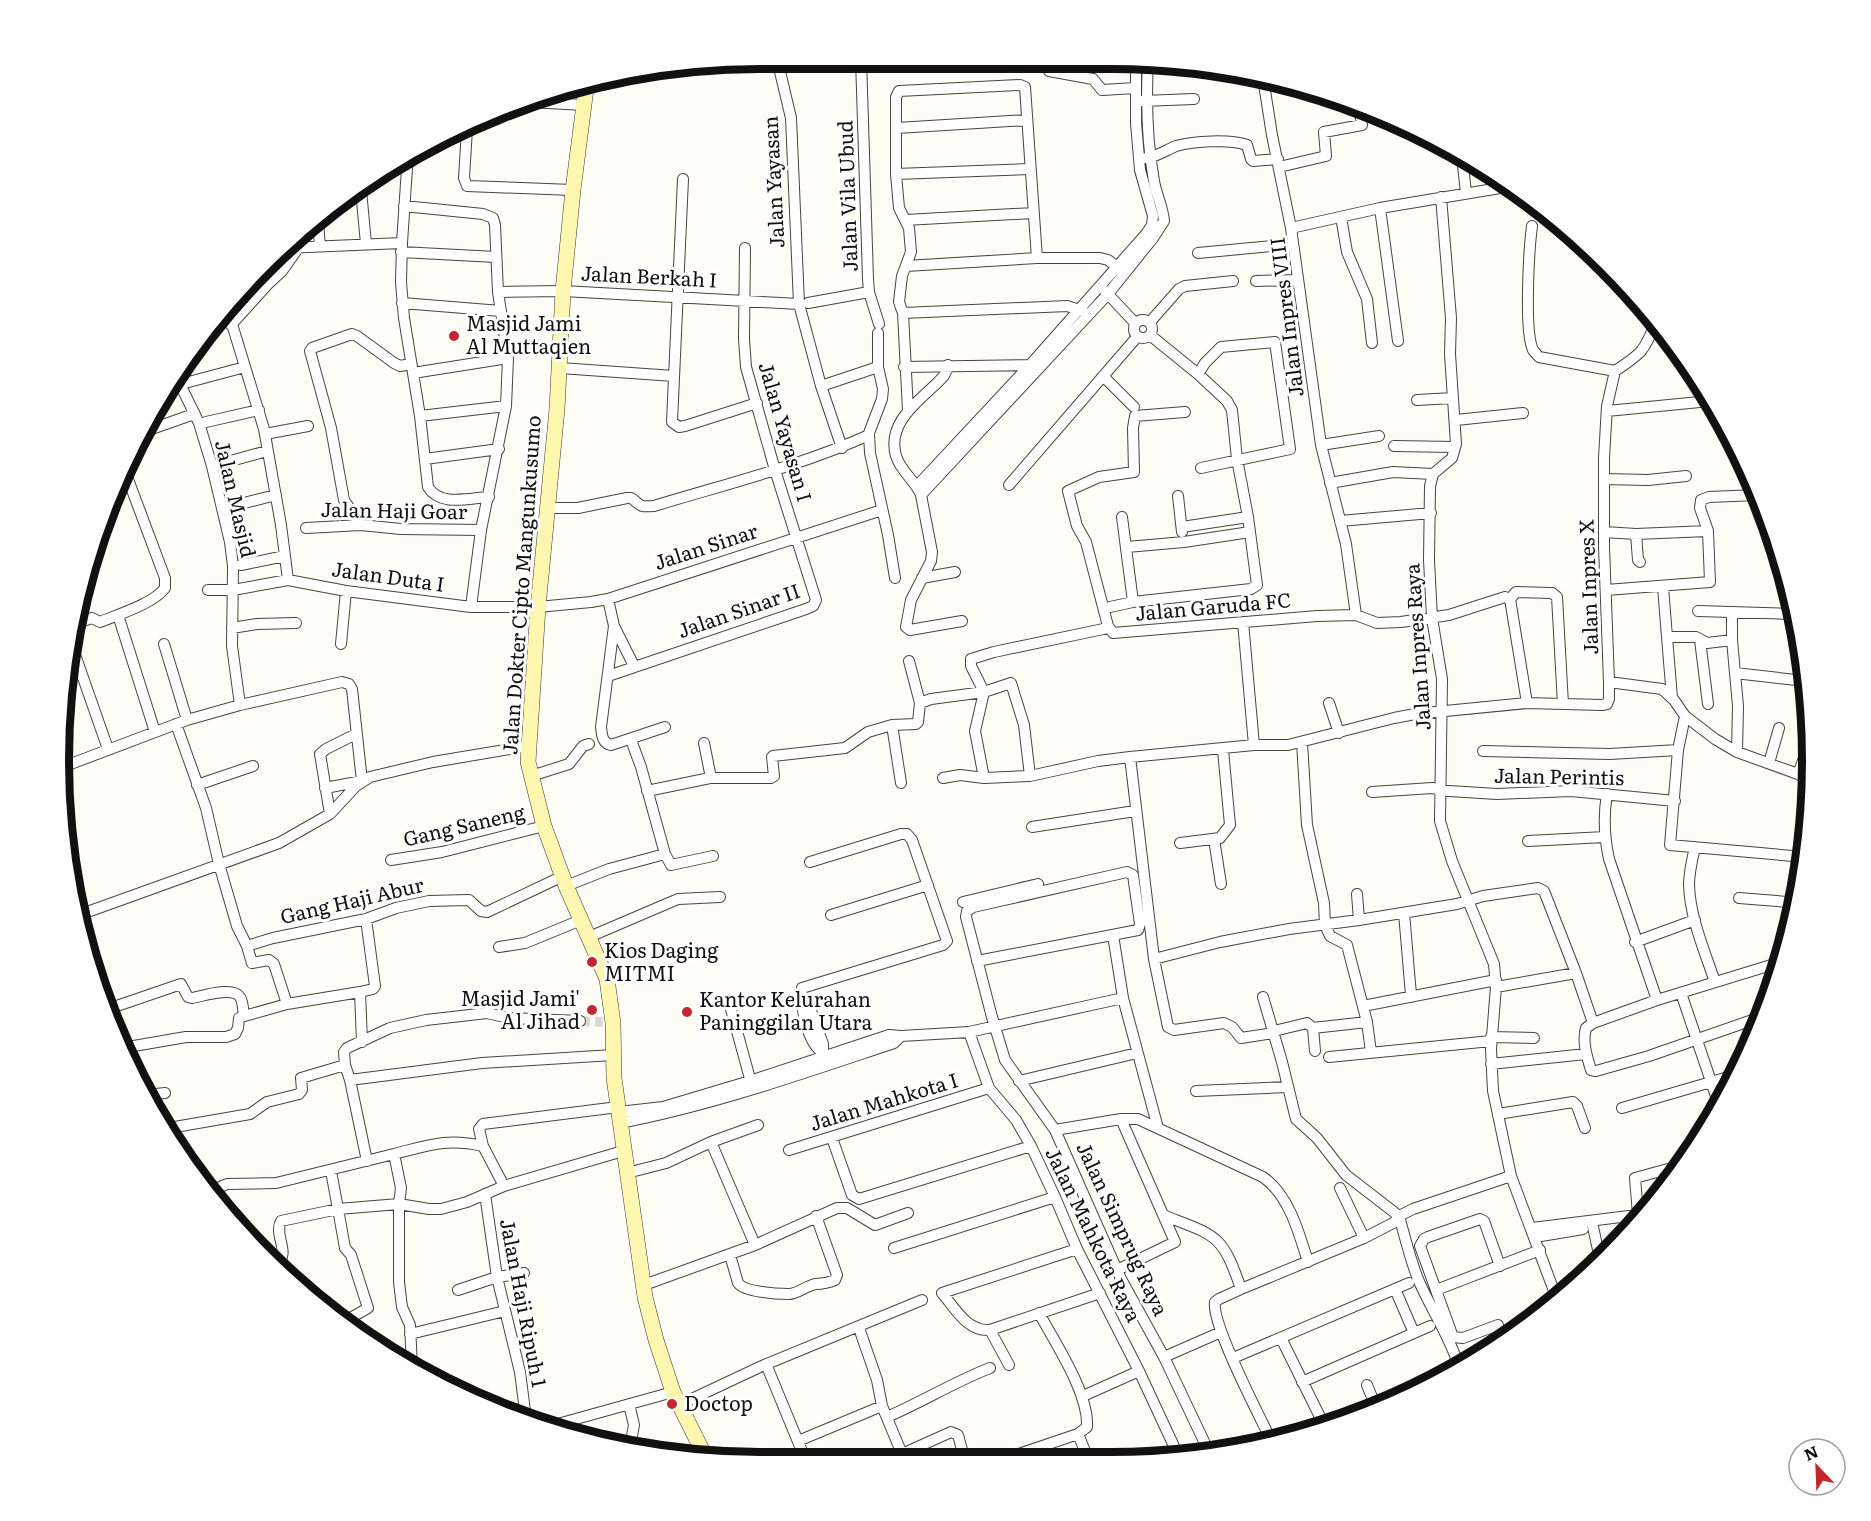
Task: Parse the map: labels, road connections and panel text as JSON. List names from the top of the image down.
{
  "streets": {
    "main road": ["Jalan Dokter Cipto Mangunkusumo"],
    "street": [
      "Jalan Yayasan",
      "Jalan Vila Ubud",
      "Jalan Berkah I",
      "Jalan Inpres VIII",
      "Jalan Yayasan I",
      "Jalan Masjid",
      "Jalan Haji Goar",
      "Jalan Sinar",
      "Jalan Duta I",
      "Jalan Inpres X",
      "Jalan Garuda FC",
      "Jalan Sinar II",
      "Jalan Inpres Raya",
      "Jalan Perintis",
      "Gang Saneng",
      "Gang Haji Abur",
      "Jalan Mahkota I",
      "Jalan Simprug Raya",
      "Jalan Mahkota Raya",
      "Jalan Haji Ripuh 1"
    ]
  },
  "crossings": [
    ["Jalan Yayasan", "Jalan Berkah I"],
    ["Jalan Vila Ubud", "Jalan Berkah I"],
    ["Jalan Berkah I", "Jalan Yayasan I"],
    ["Jalan Berkah I", "Jalan Dokter Cipto Mangunkusumo"],
    ["Jalan Inpres VIII", "Jalan Garuda FC"],
    ["Jalan Yayasan I", "Jalan Sinar"],
    ["Jalan Yayasan I", "Jalan Sinar II"],
    ["Jalan Masjid", "Jalan Duta I"],
    ["Jalan Sinar", "Jalan Duta I"],
    ["Jalan Sinar", "Jalan Dokter Cipto Mangunkusumo"],
    ["Jalan Sinar", "Jalan Sinar II"],
    ["Jalan Duta I", "Jalan Dokter Cipto Mangunkusumo"],
    ["Jalan Dokter Cipto Mangunkusumo", "Gang Saneng"],
    ["Jalan Dokter Cipto Mangunkusumo", "Gang Haji Abur"],
    ["Jalan Inpres X", "Jalan Garuda FC"],
    ["Jalan Inpres X", "Jalan Inpres Raya"],
    ["Jalan Garuda FC", "Jalan Inpres Raya"],
    ["Jalan Inpres Raya", "Jalan Perintis"],
    ["Jalan Mahkota I", "Jalan Mahkota Raya"],
    ["Jalan Simprug Raya", "Jalan Mahkota Raya"]
  ],
  "places": [
    "Masjid Jami Al Muttaqien",
    "Kios Daging MITMI",
    "Masjid Jami' Al Jihad",
    "Kantor Kelurahan Paninggilan Utara",
    "Doctop"
  ],
  "north": "top left"
}
